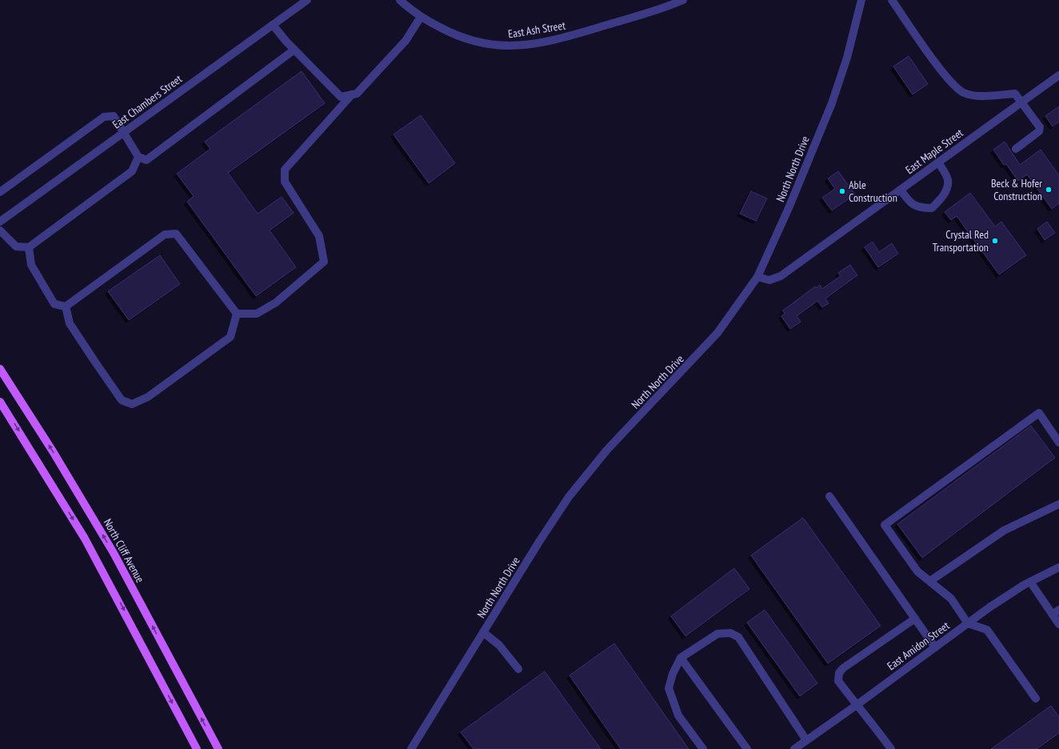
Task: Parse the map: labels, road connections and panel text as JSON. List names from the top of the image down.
{
  "streets": {
    "main road": ["North Cliff Avenue"],
    "street": [
      "East Ash Street",
      "East Chambers Street",
      "East Maple Street",
      "North North Drive",
      "East Amidon Street"
    ]
  },
  "crossings": [
    ["East Maple Street", "North North Drive"]
  ],
  "places": ["Beck & Hofer Construction", "Able Construction", "Crystal Red Transportation"]
}
